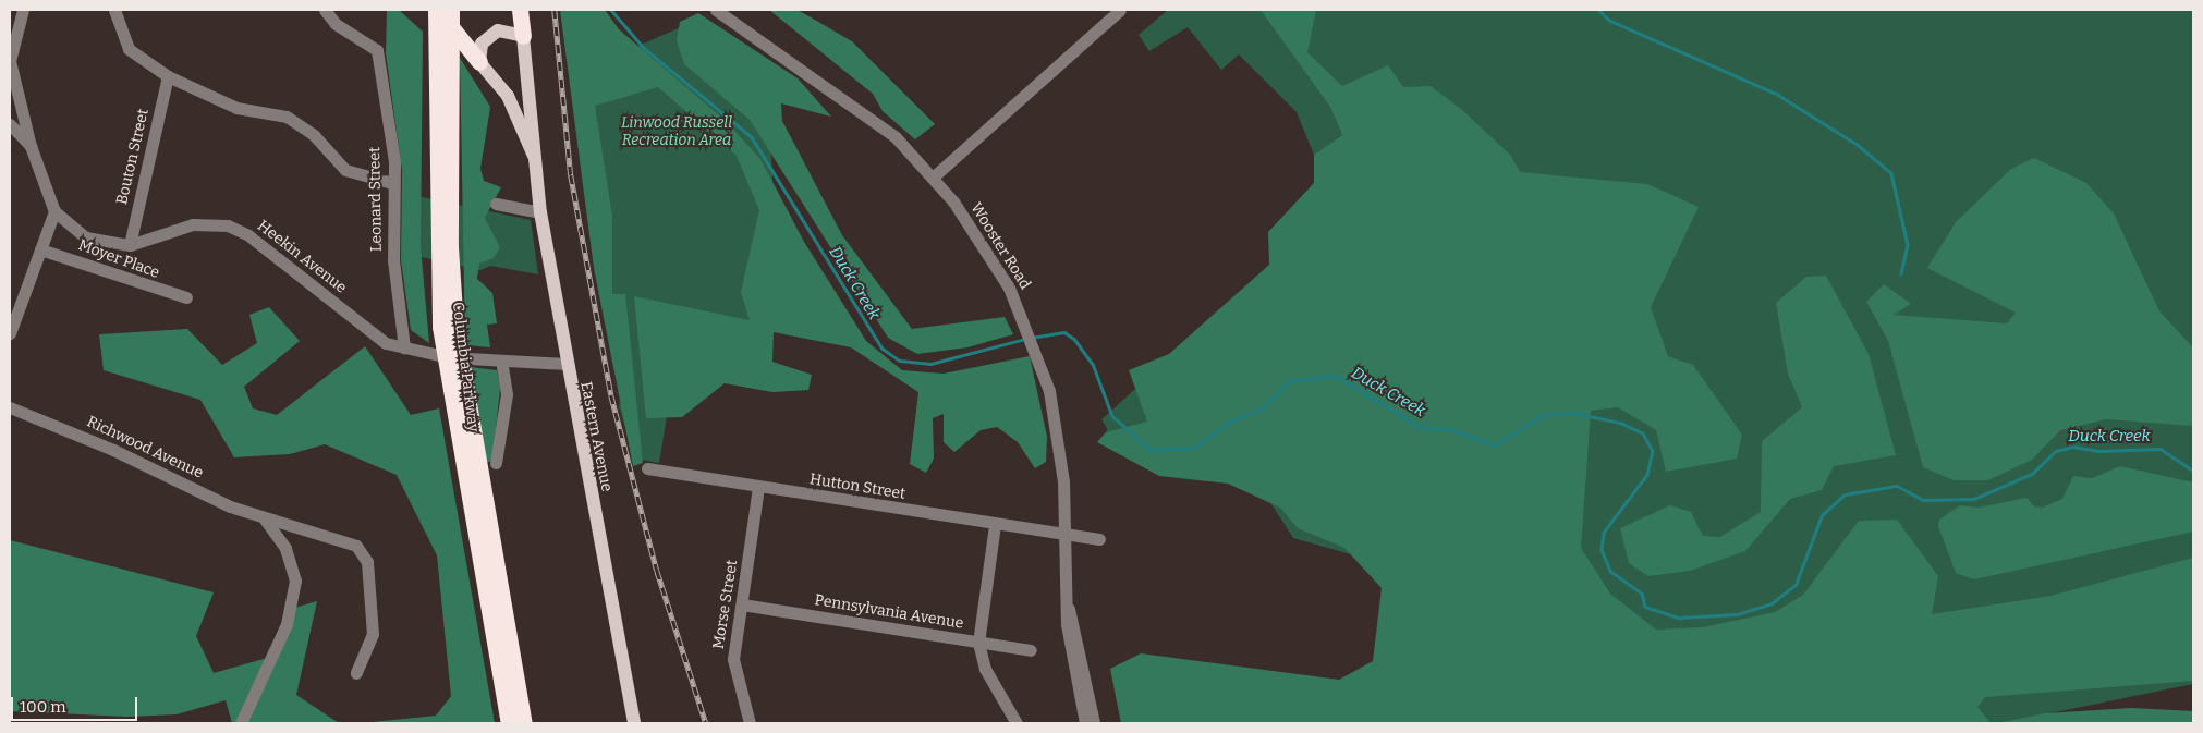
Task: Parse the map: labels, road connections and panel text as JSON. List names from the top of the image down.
{
  "streets": {
    "highway": ["Columbia Parkway"],
    "main road": ["Eastern Avenue"],
    "street": [
      "Bouton Street",
      "Leonard Street",
      "Wooster Road",
      "Heekin Avenue",
      "Moyer Place",
      "Richwood Avenue",
      "Hutton Street",
      "Morse Street",
      "Pennsylvania Avenue"
    ]
  },
  "crossings": [
    ["Bouton Street", "Heekin Avenue"],
    ["Leonard Street", "Heekin Avenue"],
    ["Wooster Road", "Hutton Street"],
    ["Heekin Avenue", "Eastern Avenue"],
    ["Hutton Street", "Morse Street"],
    ["Morse Street", "Pennsylvania Avenue"]
  ],
  "water": ["Duck Creek"],
  "parks": ["Linwood Russell Recreation Area"],
  "scale_bar": "100 m"
}
